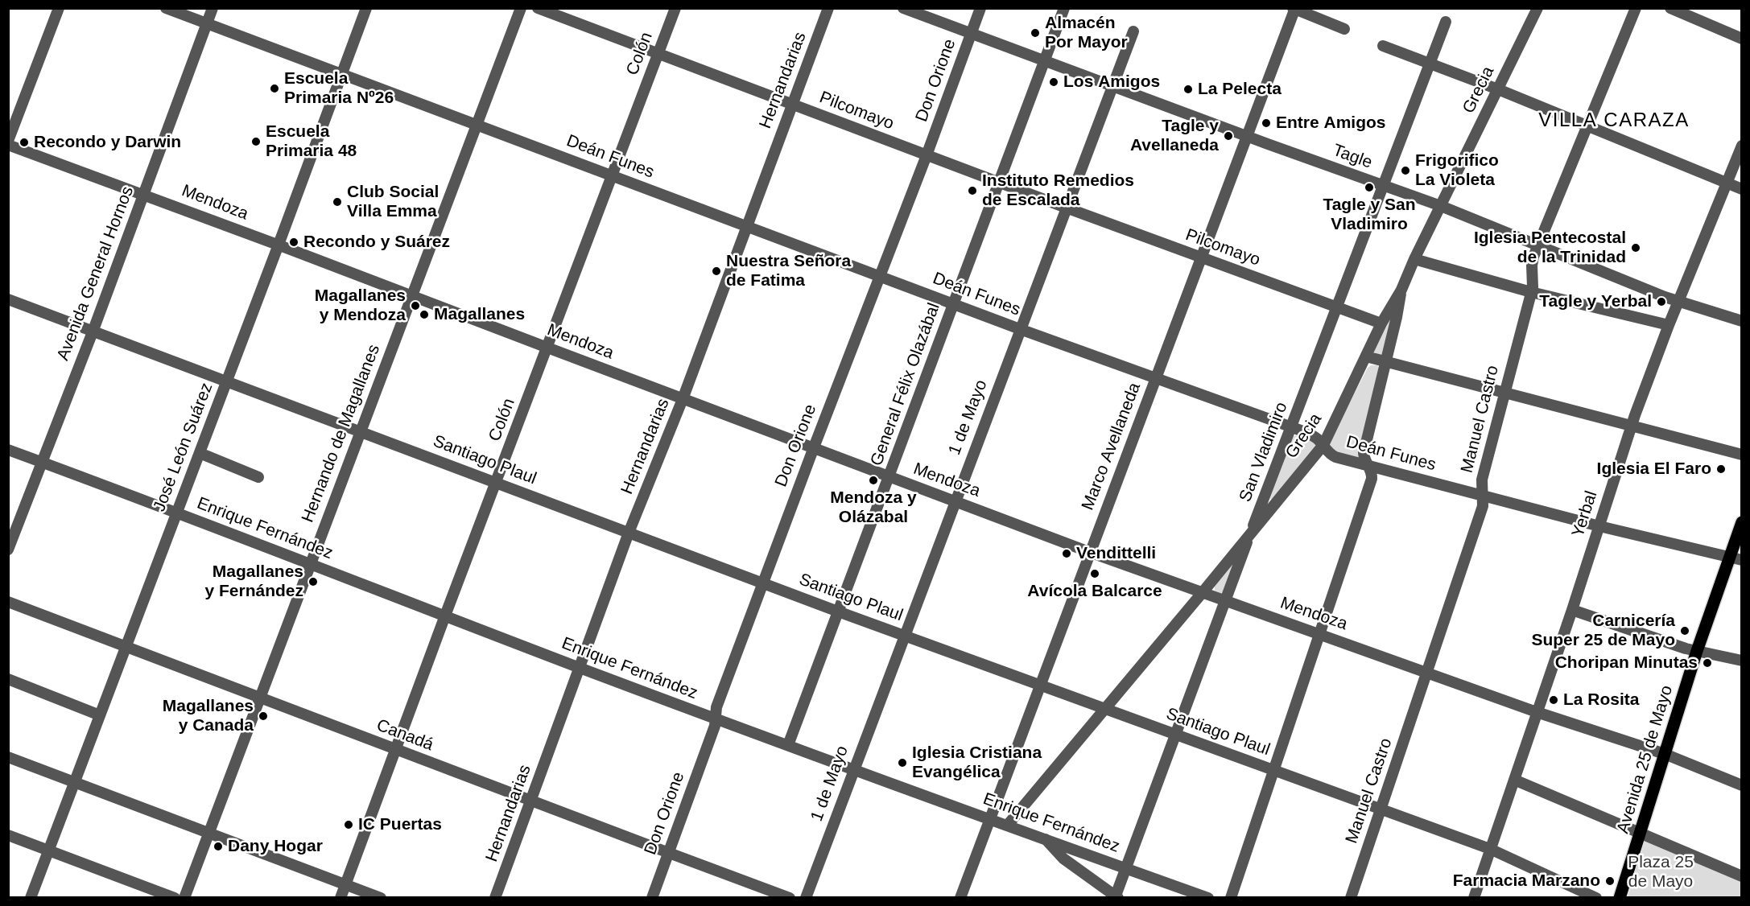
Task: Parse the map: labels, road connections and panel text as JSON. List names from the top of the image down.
{
  "streets": {
    "main road": ["Avenida 25 de Mayo"],
    "street": [
      "Colón",
      "Hernandarias",
      "Don Orione",
      "Grecia",
      "Pilcomayo",
      "Deán Funes",
      "Tagle",
      "Mendoza",
      "Avenida General Hornos",
      "General Félix Olazábal",
      "1 de Mayo",
      "Manuel Castro",
      "Hernando de Magallanes",
      "Marco Avellaneda",
      "José León Suárez",
      "San Vladimiro",
      "Santiago Plaul",
      "Yerbal",
      "Enrique Fernández",
      "Canadá"
    ]
  },
  "crossings": [
    ["Colón", "Pilcomayo"],
    ["Colón", "Deán Funes"],
    ["Colón", "Mendoza"],
    ["Colón", "Santiago Plaul"],
    ["Colón", "Enrique Fernández"],
    ["Colón", "Canadá"],
    ["Hernandarias", "Pilcomayo"],
    ["Hernandarias", "Deán Funes"],
    ["Hernandarias", "Mendoza"],
    ["Hernandarias", "Santiago Plaul"],
    ["Hernandarias", "Enrique Fernández"],
    ["Hernandarias", "Canadá"],
    ["Don Orione", "Pilcomayo"],
    ["Don Orione", "Deán Funes"],
    ["Don Orione", "Tagle"],
    ["Don Orione", "Mendoza"],
    ["Don Orione", "Santiago Plaul"],
    ["Don Orione", "Enrique Fernández"],
    ["Don Orione", "Canadá"],
    ["Grecia", "Pilcomayo"],
    ["Grecia", "Deán Funes"],
    ["Grecia", "Tagle"],
    ["Grecia", "Mendoza"],
    ["Grecia", "San Vladimiro"],
    ["Grecia", "Santiago Plaul"],
    ["Grecia", "Enrique Fernández"],
    ["Pilcomayo", "General Félix Olazábal"],
    ["Pilcomayo", "1 de Mayo"],
    ["Pilcomayo", "Marco Avellaneda"],
    ["Pilcomayo", "San Vladimiro"],
    ["Deán Funes", "Avenida General Hornos"],
    ["Deán Funes", "General Félix Olazábal"],
    ["Deán Funes", "1 de Mayo"],
    ["Deán Funes", "Manuel Castro"],
    ["Deán Funes", "Hernando de Magallanes"],
    ["Deán Funes", "Marco Avellaneda"],
    ["Deán Funes", "José León Suárez"],
    ["Deán Funes", "San Vladimiro"],
    ["Deán Funes", "Yerbal"],
    ["Deán Funes", "Avenida 25 de Mayo"],
    ["Tagle", "General Félix Olazábal"],
    ["Tagle", "1 de Mayo"],
    ["Tagle", "Manuel Castro"],
    ["Tagle", "Marco Avellaneda"],
    ["Tagle", "San Vladimiro"],
    ["Tagle", "Yerbal"],
    ["Mendoza", "Avenida General Hornos"],
    ["Mendoza", "General Félix Olazábal"],
    ["Mendoza", "1 de Mayo"],
    ["Mendoza", "Manuel Castro"],
    ["Mendoza", "Hernando de Magallanes"],
    ["Mendoza", "Marco Avellaneda"],
    ["Mendoza", "José León Suárez"],
    ["Mendoza", "San Vladimiro"],
    ["Mendoza", "Yerbal"],
    ["Mendoza", "Avenida 25 de Mayo"],
    ["Avenida General Hornos", "Santiago Plaul"],
    ["Avenida General Hornos", "Enrique Fernández"],
    ["General Félix Olazábal", "Santiago Plaul"],
    ["General Félix Olazábal", "Enrique Fernández"],
    ["1 de Mayo", "Santiago Plaul"],
    ["1 de Mayo", "Enrique Fernández"],
    ["Manuel Castro", "Santiago Plaul"],
    ["Hernando de Magallanes", "Santiago Plaul"],
    ["Hernando de Magallanes", "Enrique Fernández"],
    ["Hernando de Magallanes", "Canadá"],
    ["Marco Avellaneda", "Santiago Plaul"],
    ["Marco Avellaneda", "Enrique Fernández"],
    ["José León Suárez", "Santiago Plaul"],
    ["José León Suárez", "Enrique Fernández"],
    ["José León Suárez", "Canadá"],
    ["San Vladimiro", "Santiago Plaul"],
    ["San Vladimiro", "Enrique Fernández"],
    ["Santiago Plaul", "Yerbal"]
  ],
  "districts": ["VILLA CARAZA"],
  "parks": ["Plaza 25 de Mayo"],
  "places": [
    "Almacén Por Mayor",
    "Los Amigos",
    "Escuela Primaria Nº26",
    "La Pelecta",
    "Entre Amigos",
    "Tagle y Avellaneda",
    "Escuela Primaria 48",
    "Recondo y Darwin",
    "Frigorifico La Violeta",
    "Tagle y San Vladimiro",
    "Instituto Remedios de Escalada",
    "Club Social Villa Emma",
    "Recondo y Suárez",
    "Iglesia Pentecostal de la Trinidad",
    "Nuestra Señora de Fatima",
    "Tagle y Yerbal",
    "Magallanes y Mendoza",
    "Magallanes",
    "Iglesia El Faro",
    "Mendoza y Olázabal",
    "Vendittelli",
    "Avícola Balcarce",
    "Magallanes y Fernández",
    "Carnicería Super 25 de Mayo",
    "Choripan Minutas",
    "La Rosita",
    "Magallanes y Canada",
    "Iglesia Cristiana Evangélica",
    "IC Puertas",
    "Dany Hogar",
    "Farmacia Marzano"
  ]
}
